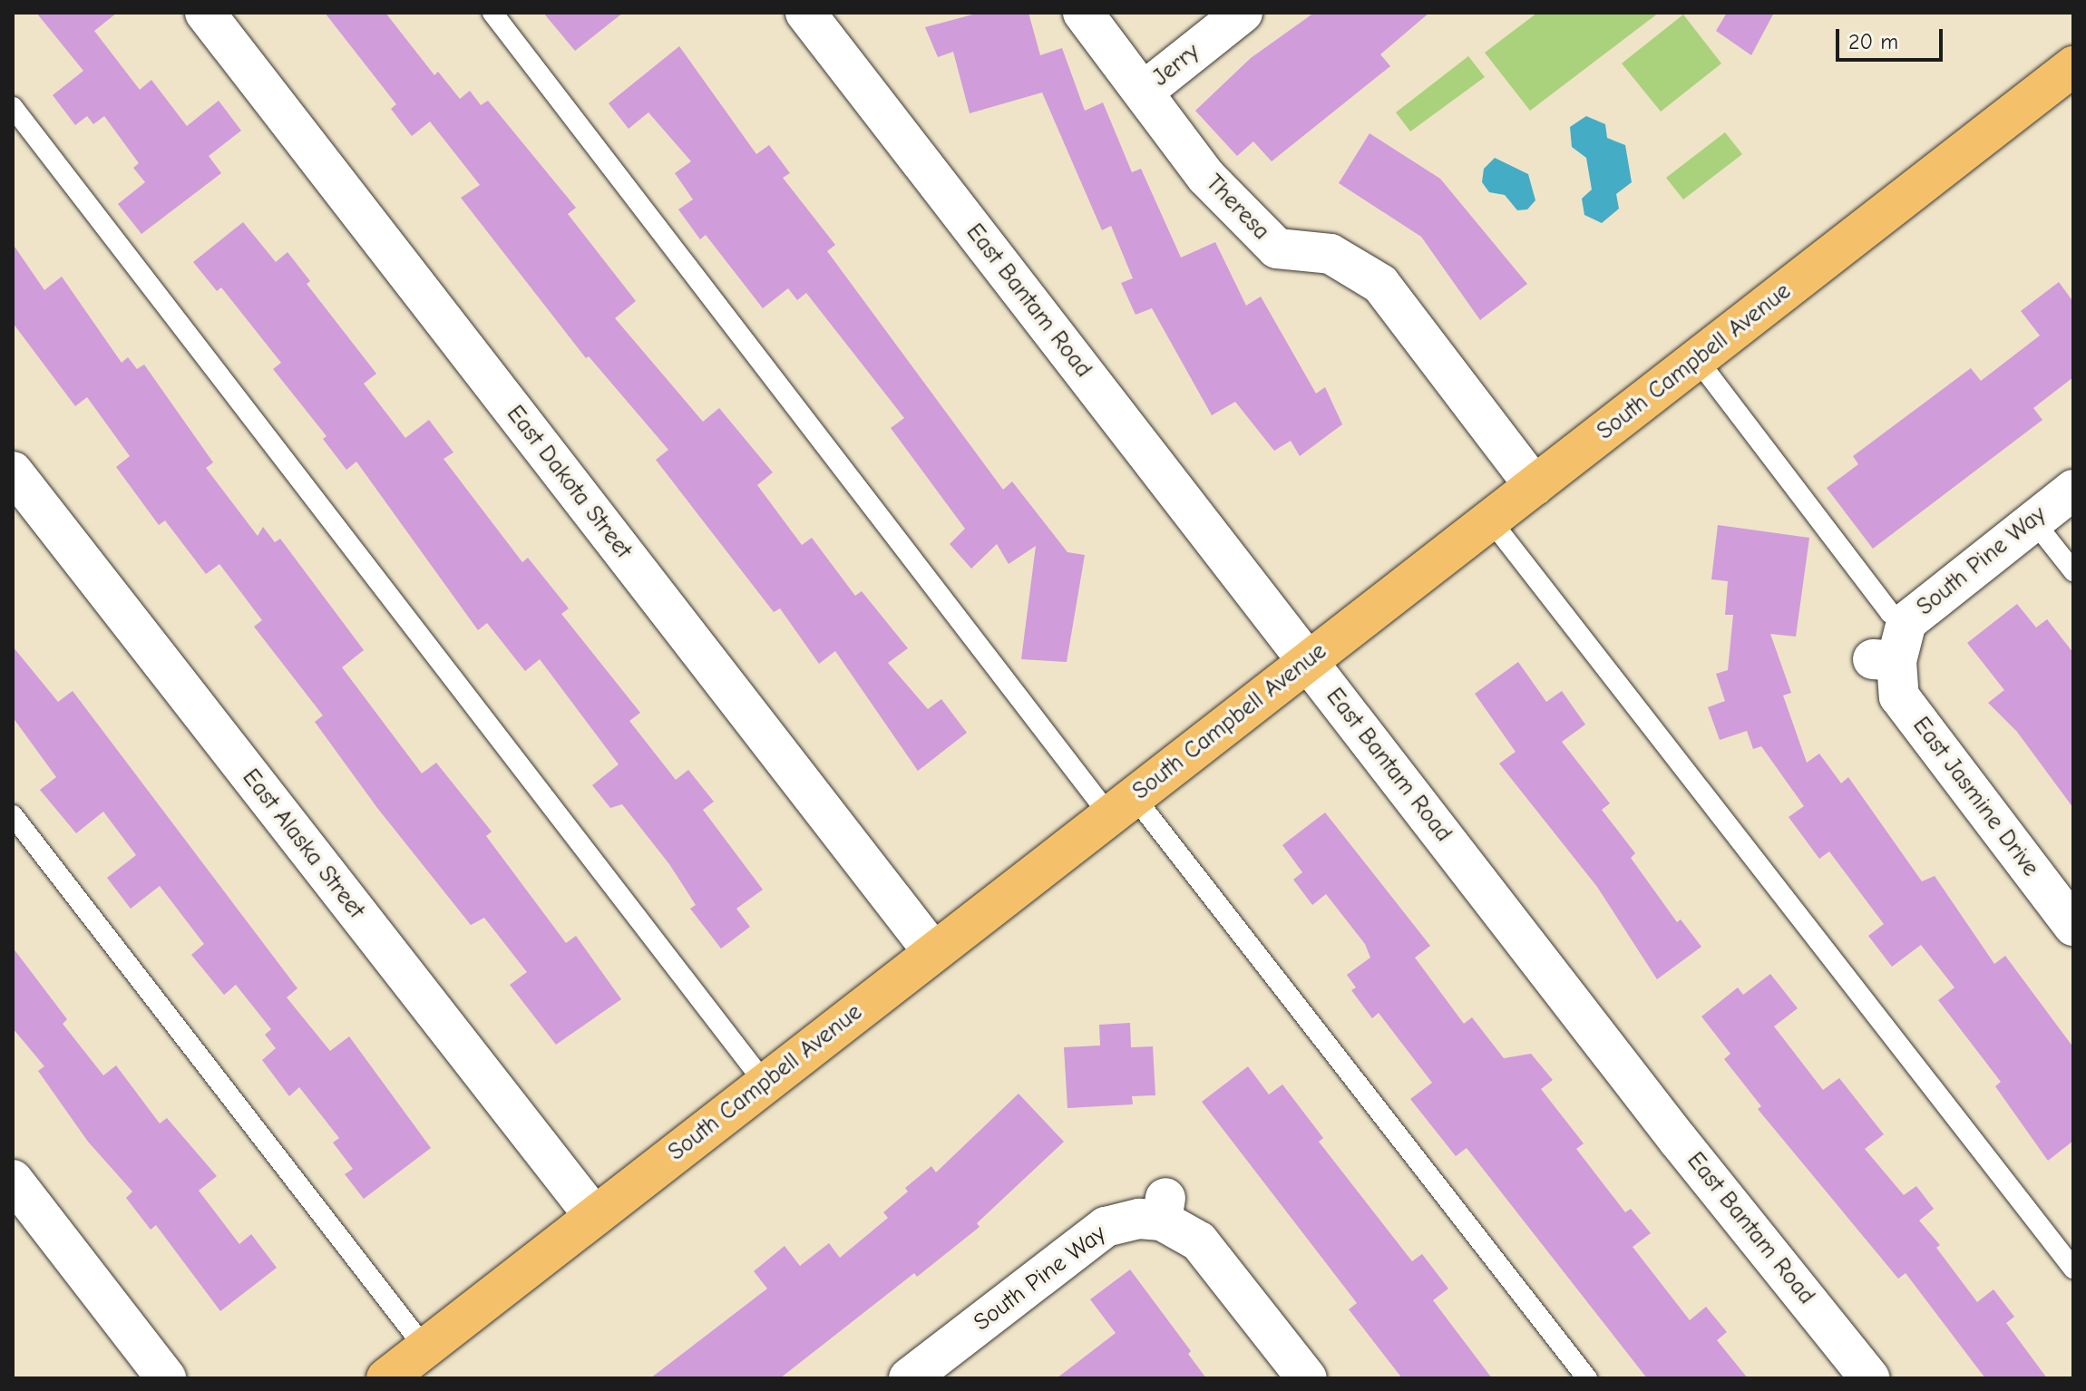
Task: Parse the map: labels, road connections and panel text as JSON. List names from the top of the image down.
{
  "streets": {
    "main road": ["South Campbell Avenue"],
    "street": [
      "Jerry",
      "Theresa",
      "East Bantam Road",
      "East Dakota Street",
      "South Pine Way",
      "East Jasmine Drive",
      "East Alaska Street"
    ]
  },
  "crossings": [
    ["Jerry", "Theresa"],
    ["Theresa", "South Campbell Avenue"],
    ["East Bantam Road", "South Campbell Avenue"],
    ["South Campbell Avenue", "East Dakota Street"],
    ["South Campbell Avenue", "East Alaska Street"],
    ["South Pine Way", "East Jasmine Drive"]
  ],
  "scale_bar": "20 m"
}
